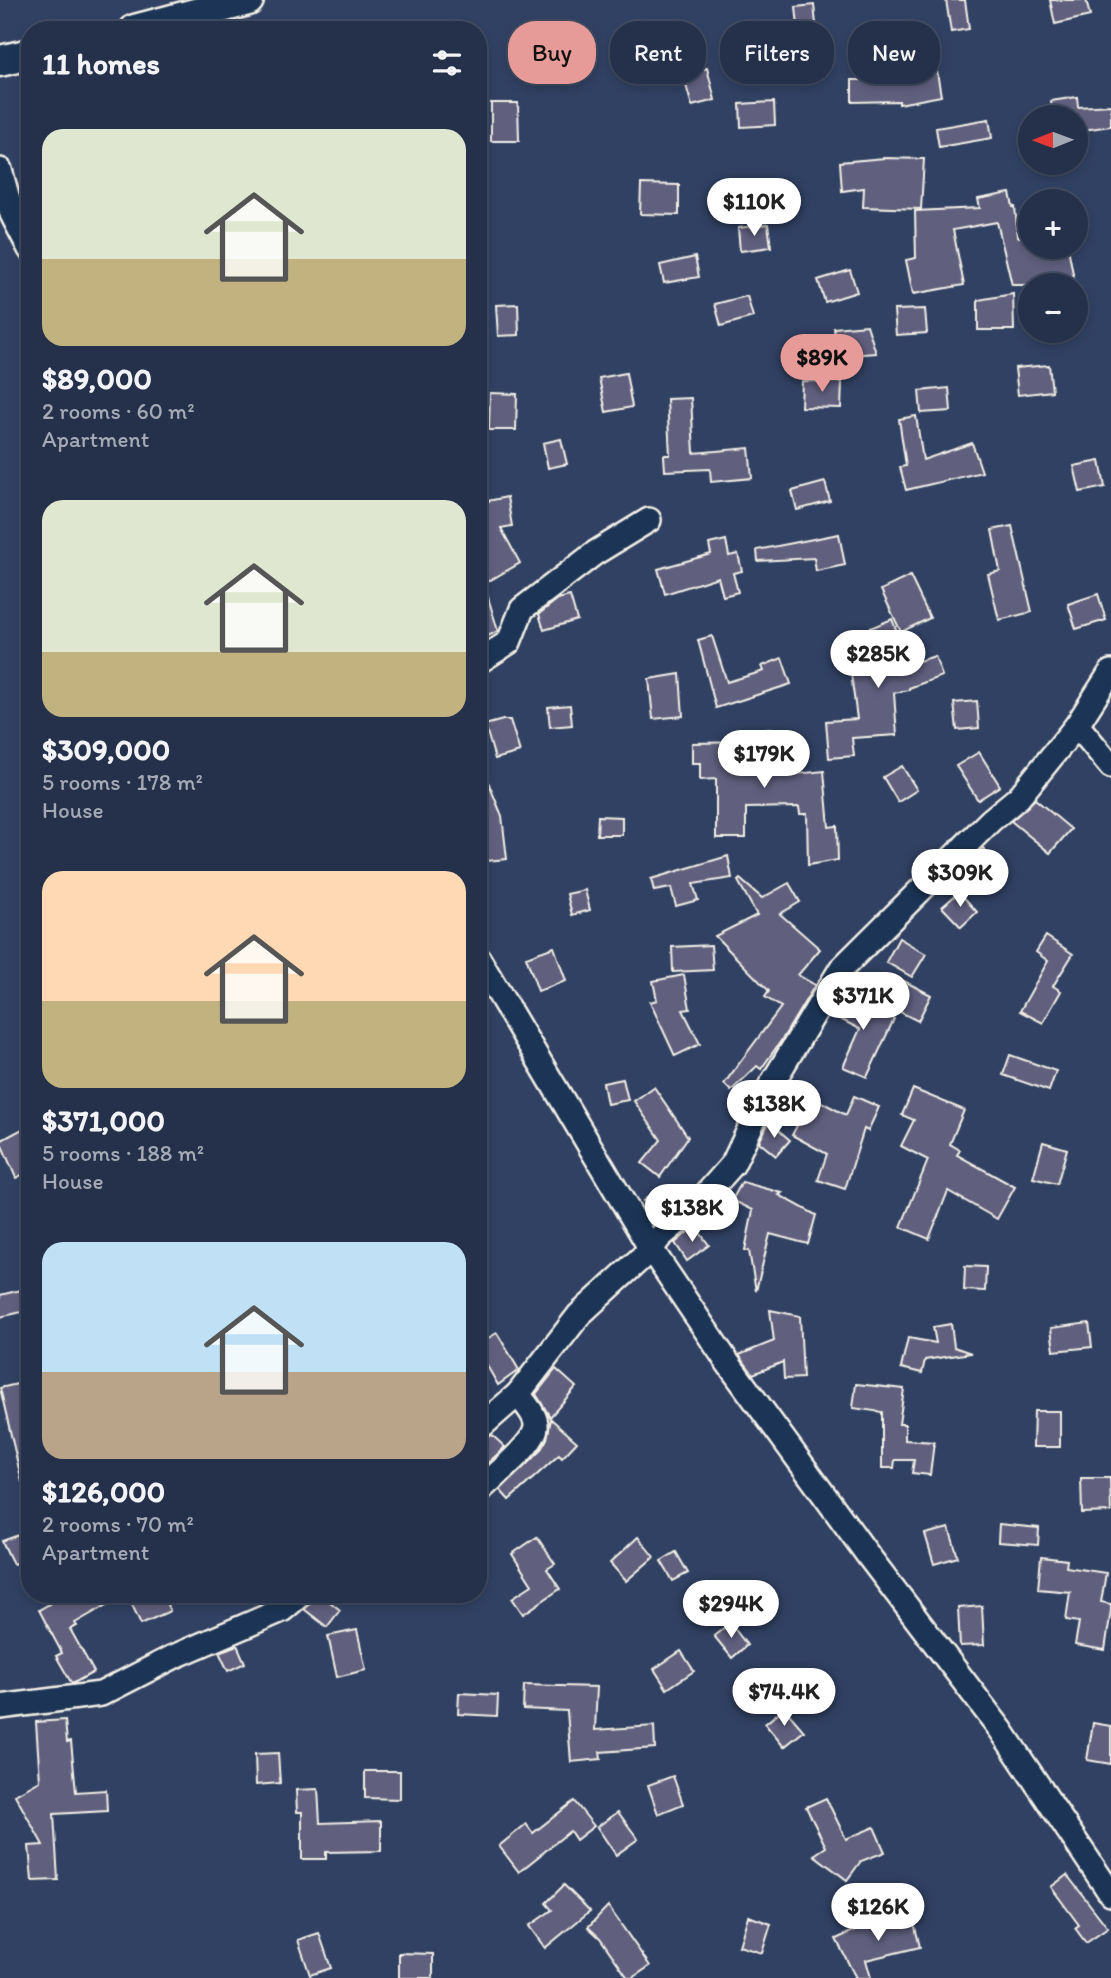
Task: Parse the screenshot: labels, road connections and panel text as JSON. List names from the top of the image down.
{
  "north": "left",
  "page": {
    "chip": [
      "Buy",
      "Rent",
      "Filters",
      "New"
    ],
    "heading": "11 homes",
    "map_buttons": ["+", "−"],
    "list": [
      {
        "name": "$89,000",
        "note": "2 rooms · 60 m² · Apartment"
      },
      {
        "name": "$309,000",
        "note": "5 rooms · 178 m² · House"
      },
      {
        "name": "$371,000",
        "note": "5 rooms · 188 m² · House"
      },
      {
        "name": "$126,000",
        "note": "2 rooms · 70 m² · Apartment"
      }
    ],
    "price": [
      "$110K",
      "$89K",
      "$285K",
      "$179K",
      "$309K",
      "$371K",
      "$138K",
      "$138K",
      "$294K",
      "$74.4K",
      "$126K"
    ]
  }
}
